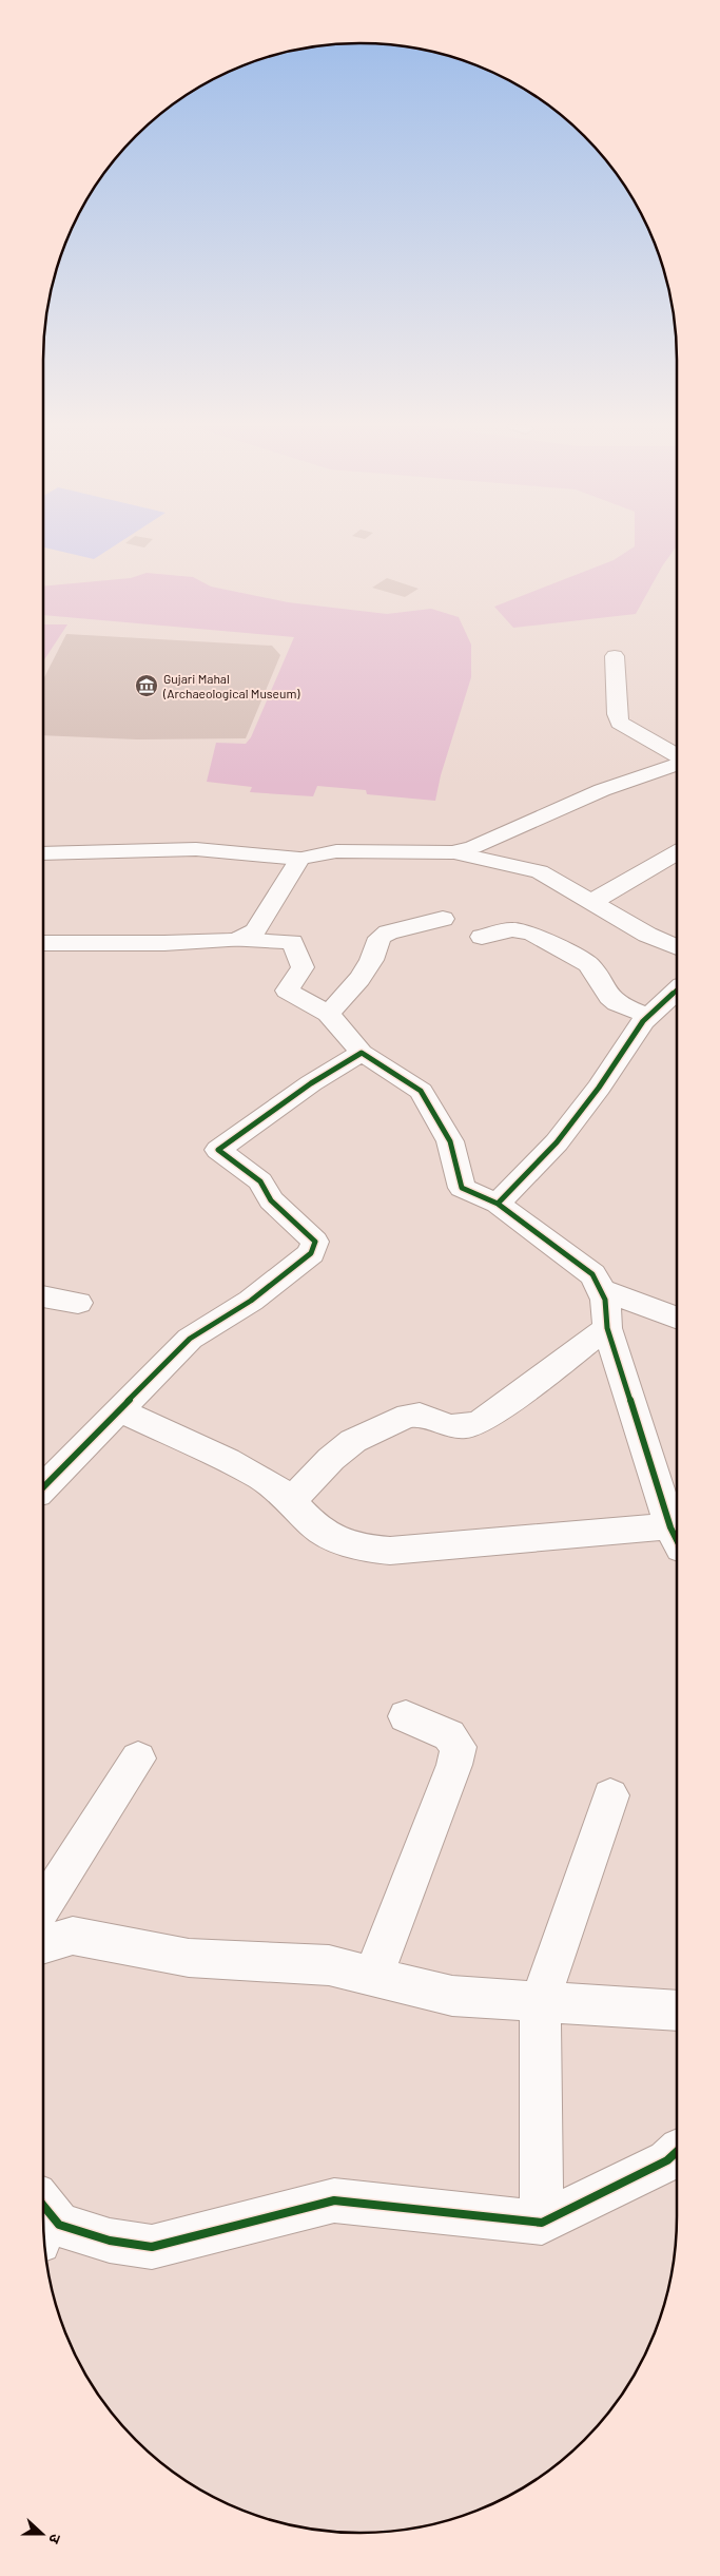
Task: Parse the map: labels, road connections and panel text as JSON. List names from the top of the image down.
{
  "places": {
    "museum": ["Gujari Mahal (Archaeological Museum)"]
  },
  "north": "right"
}
